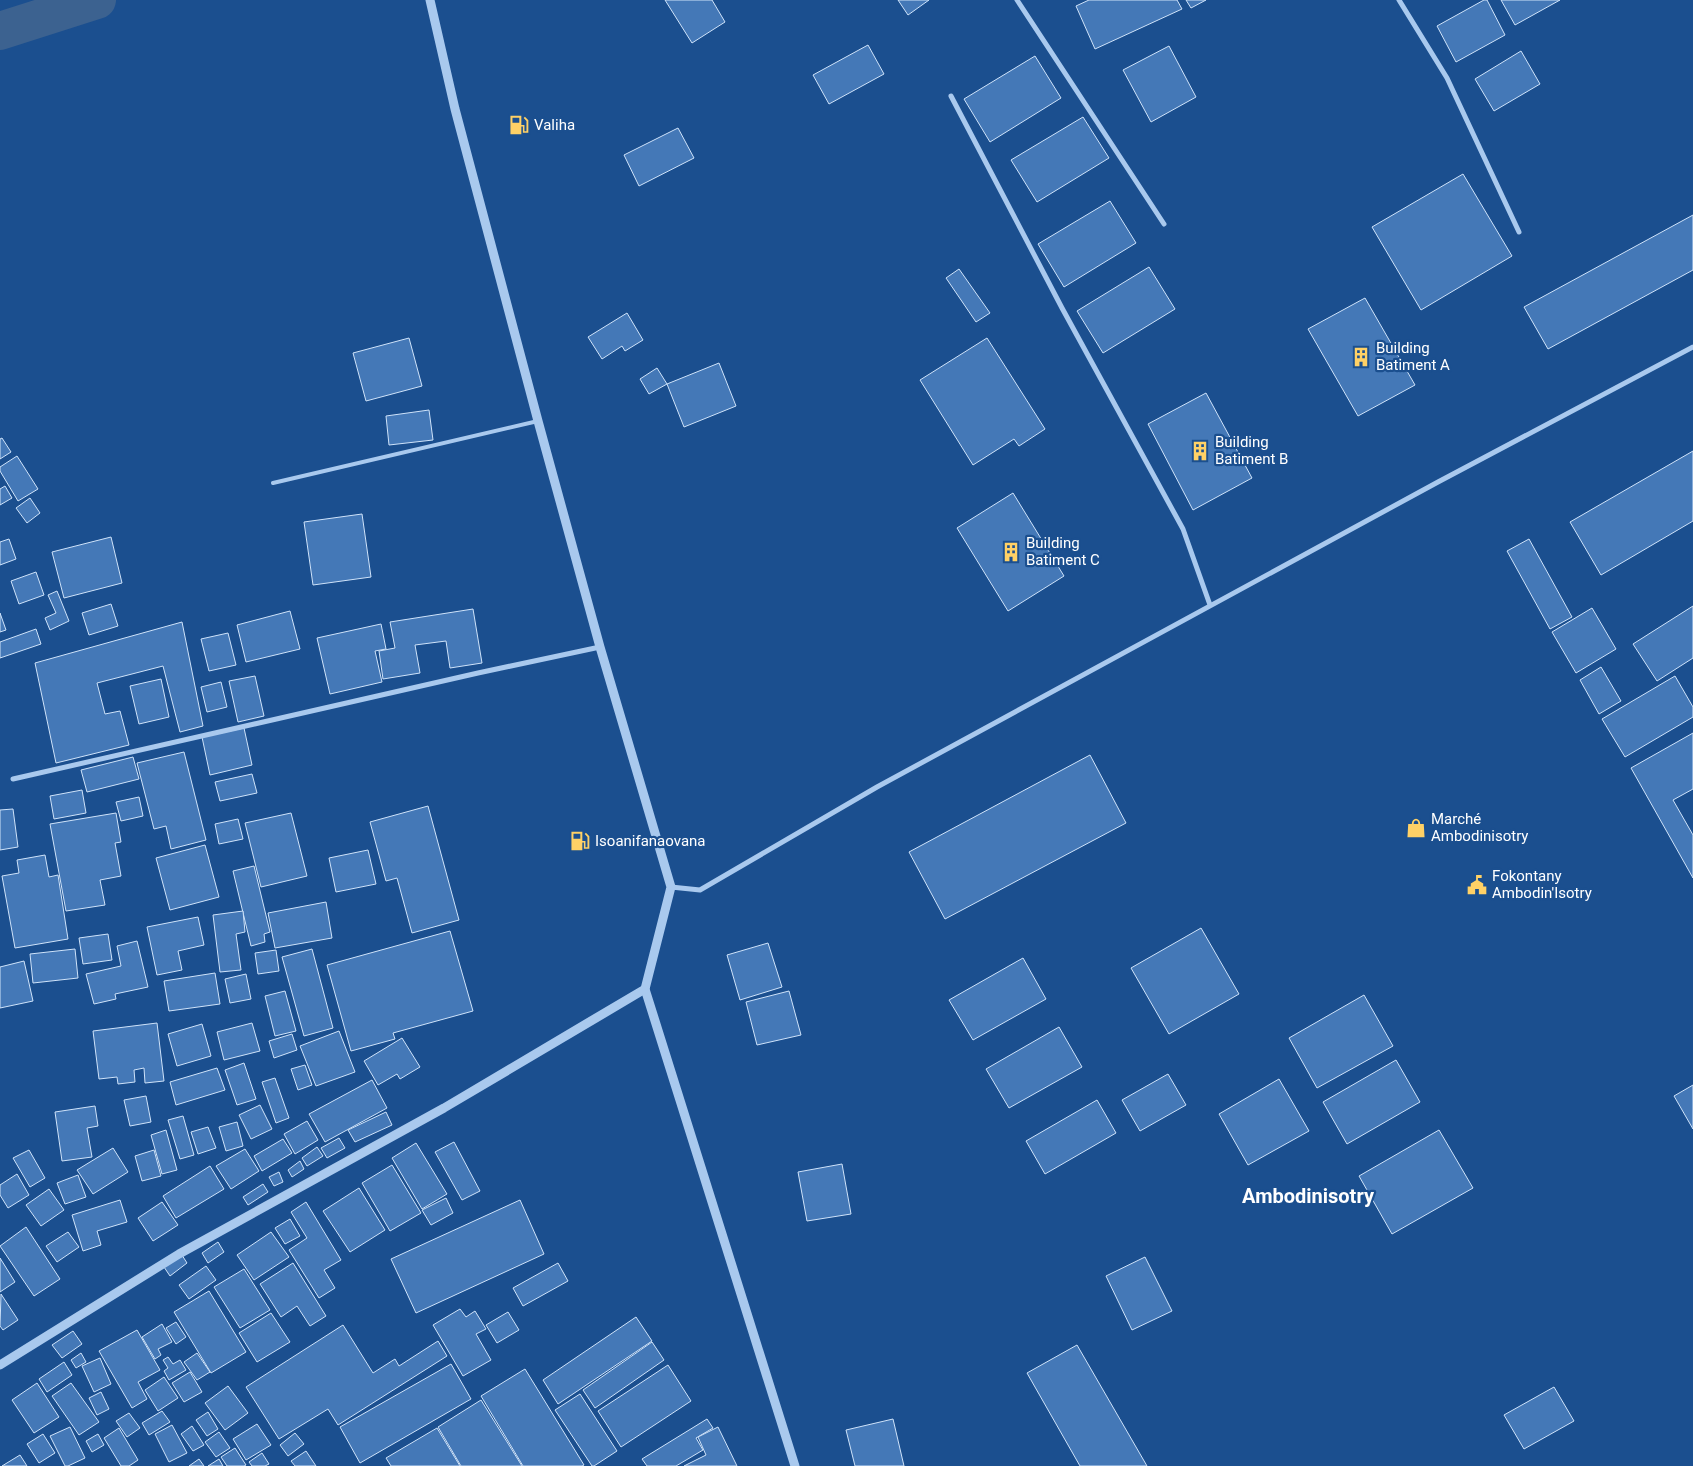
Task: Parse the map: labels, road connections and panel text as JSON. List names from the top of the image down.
{
  "districts": ["Ambodinisotry"],
  "places": {
    "fuel station": ["Valiha", "Isoanifanaovana"],
    "building": ["Building Batiment A", "Building Batiment B", "Building Batiment C"],
    "shop": ["Marché Ambodinisotry"],
    "public building": ["Fokontany Ambodin'Isotry"]
  }
}
